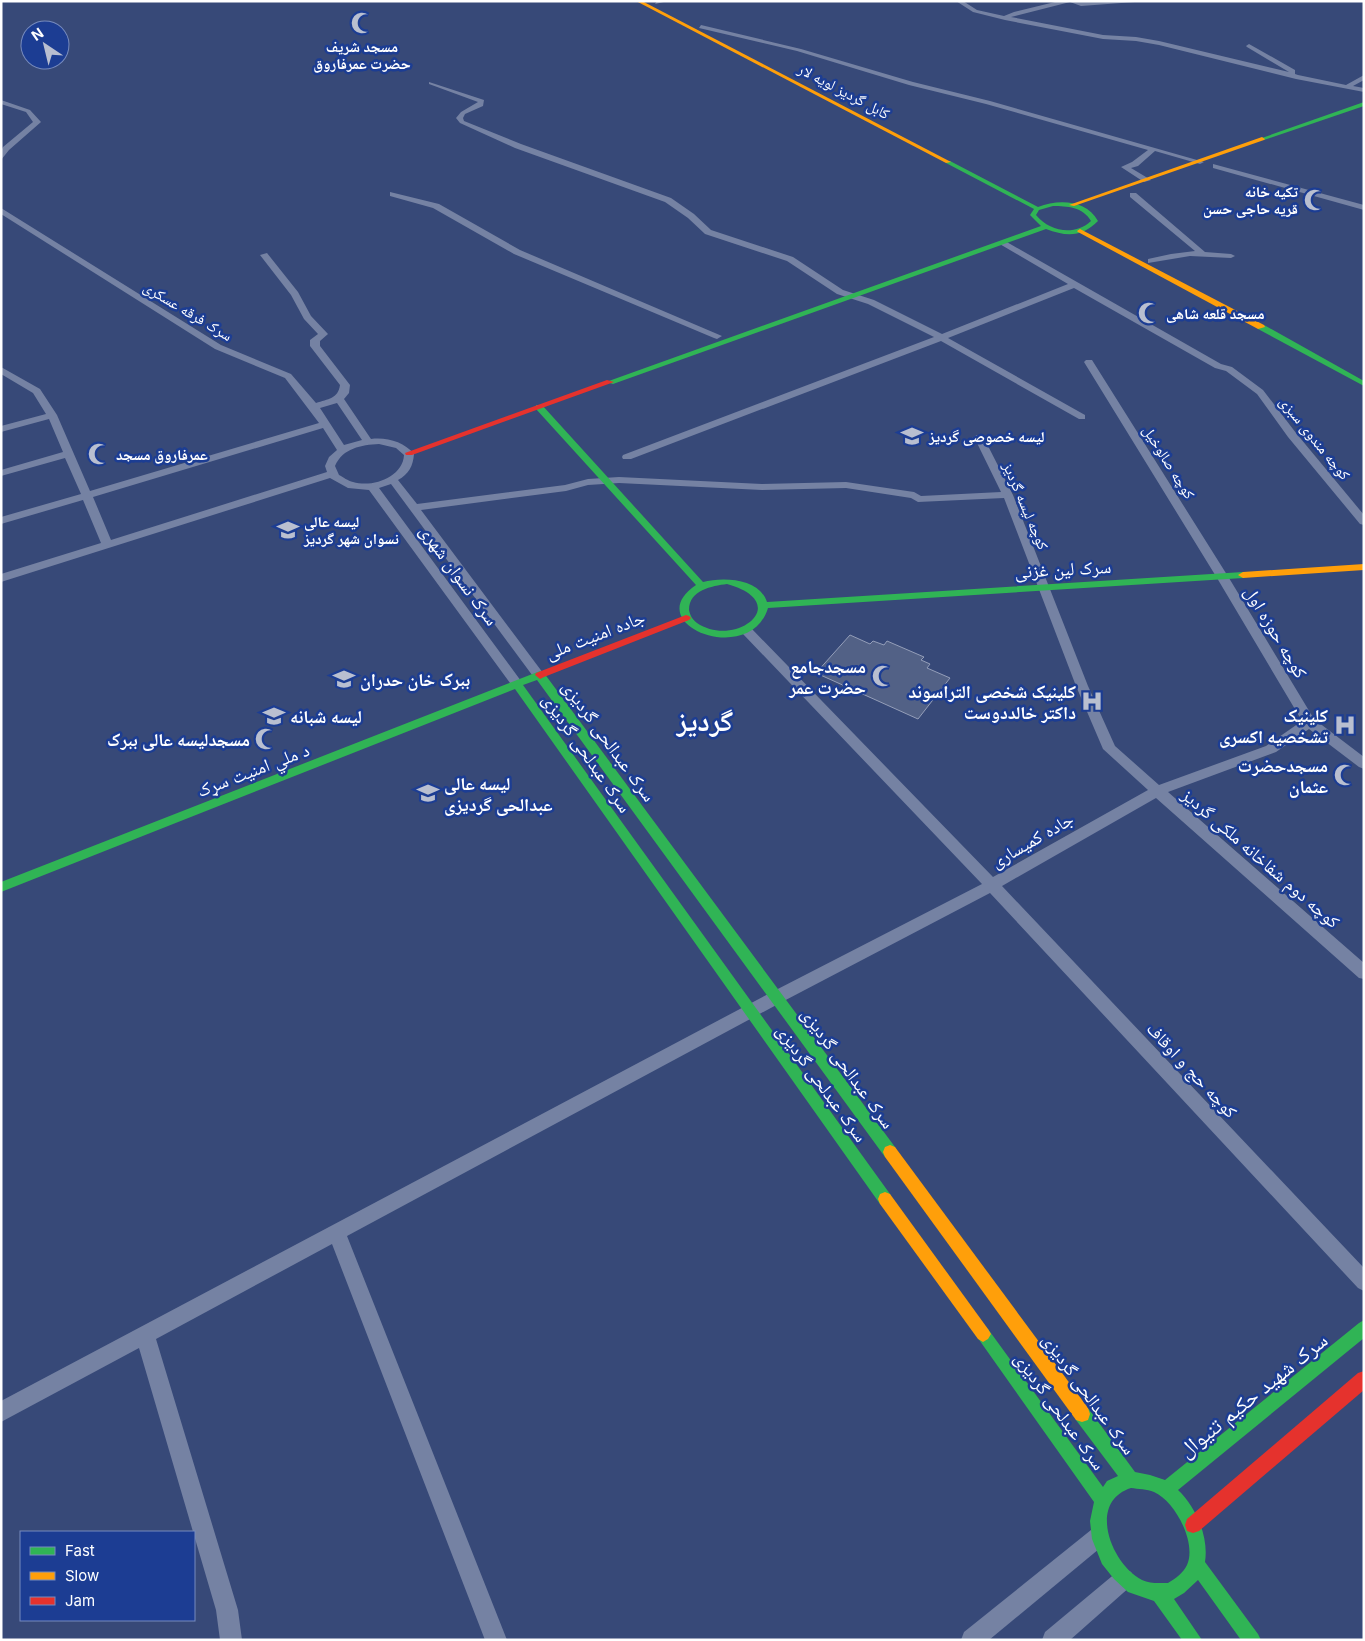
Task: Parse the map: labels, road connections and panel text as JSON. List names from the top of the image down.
{
  "streets": {
    "main road": [
      "کابل گردیز لویه لار",
      "سرک لین غزنی",
      "جاده امنیت ملی",
      "سرک عبدالحی گردیزی",
      "سرک عبدلحی گردیزی",
      "د ملي امنیت سړک",
      "سرک شهید حکیم تنیوال"
    ],
    "street": [
      "سرک فرقه عسکری",
      "کوچه مندوی سبزی",
      "کوچه صالوخیل",
      "کوچه لیسه گردیز",
      "سرک نسوان شهری",
      "کوچه حوزه اول",
      "جاده کمیساری",
      "کوچه دوم شفاخانه ملکی گردیز",
      "کوچه حج و اوقاف"
    ]
  },
  "crossings": [
    ["کوچه صالوخیل", "سرک لین غزنی"],
    ["کوچه صالوخیل", "کوچه حوزه اول"],
    ["کوچه لیسه گردیز", "سرک لین غزنی"],
    ["کوچه لیسه گردیز", "جاده کمیساری"],
    ["کوچه لیسه گردیز", "کوچه دوم شفاخانه ملکی گردیز"],
    ["سرک لین غزنی", "کوچه حوزه اول"],
    ["سرک لین غزنی", "جاده امنیت ملی"],
    ["سرک لین غزنی", "کوچه حج و اوقاف"],
    ["سرک نسوان شهری", "جاده امنیت ملی"],
    ["سرک نسوان شهری", "سرک عبدالحی گردیزی"],
    ["سرک نسوان شهری", "سرک عبدلحی گردیزی"],
    ["سرک نسوان شهری", "د ملي امنیت سړک"],
    ["کوچه حوزه اول", "جاده کمیساری"],
    ["جاده امنیت ملی", "سرک عبدالحی گردیزی"],
    ["جاده امنیت ملی", "سرک عبدلحی گردیزی"],
    ["جاده امنیت ملی", "د ملي امنیت سړک"],
    ["جاده امنیت ملی", "کوچه حج و اوقاف"],
    ["سرک عبدالحی گردیزی", "سرک عبدلحی گردیزی"],
    ["سرک عبدالحی گردیزی", "جاده کمیساری"],
    ["سرک عبدالحی گردیزی", "سرک شهید حکیم تنیوال"],
    ["سرک عبدلحی گردیزی", "د ملي امنیت سړک"],
    ["سرک عبدلحی گردیزی", "جاده کمیساری"],
    ["سرک عبدلحی گردیزی", "سرک شهید حکیم تنیوال"],
    ["جاده کمیساری", "کوچه دوم شفاخانه ملکی گردیز"],
    ["جاده کمیساری", "کوچه حج و اوقاف"]
  ],
  "districts": ["گردیز"],
  "places": {
    "mosque": [
      "مسجد شریف حضرت عمرفاروق",
      "تکیه خانه قریه حاجی حسن",
      "مسجد قلعه شاهی",
      "عمرفاروق مسجد",
      "مسجدجامع حضرت عمر",
      "مسجدلیسه عالی ببرک",
      "مسجدحضرت عثمان"
    ],
    "school or university": [
      "لیسه خصوصی گردیز",
      "لیسه عالی نسوان شهر گردیز",
      "ببرک خان حدران",
      "لیسه شبانه",
      "لیسه عالی عبدالحی گردیزی"
    ],
    "hospital": ["کلینیک شخصی التراسوند داکتر خالددوست", "کلینیک تشخصیه اکسری"]
  },
  "legend": ["Fast", "Slow", "Jam"],
  "north": "top left"
}
